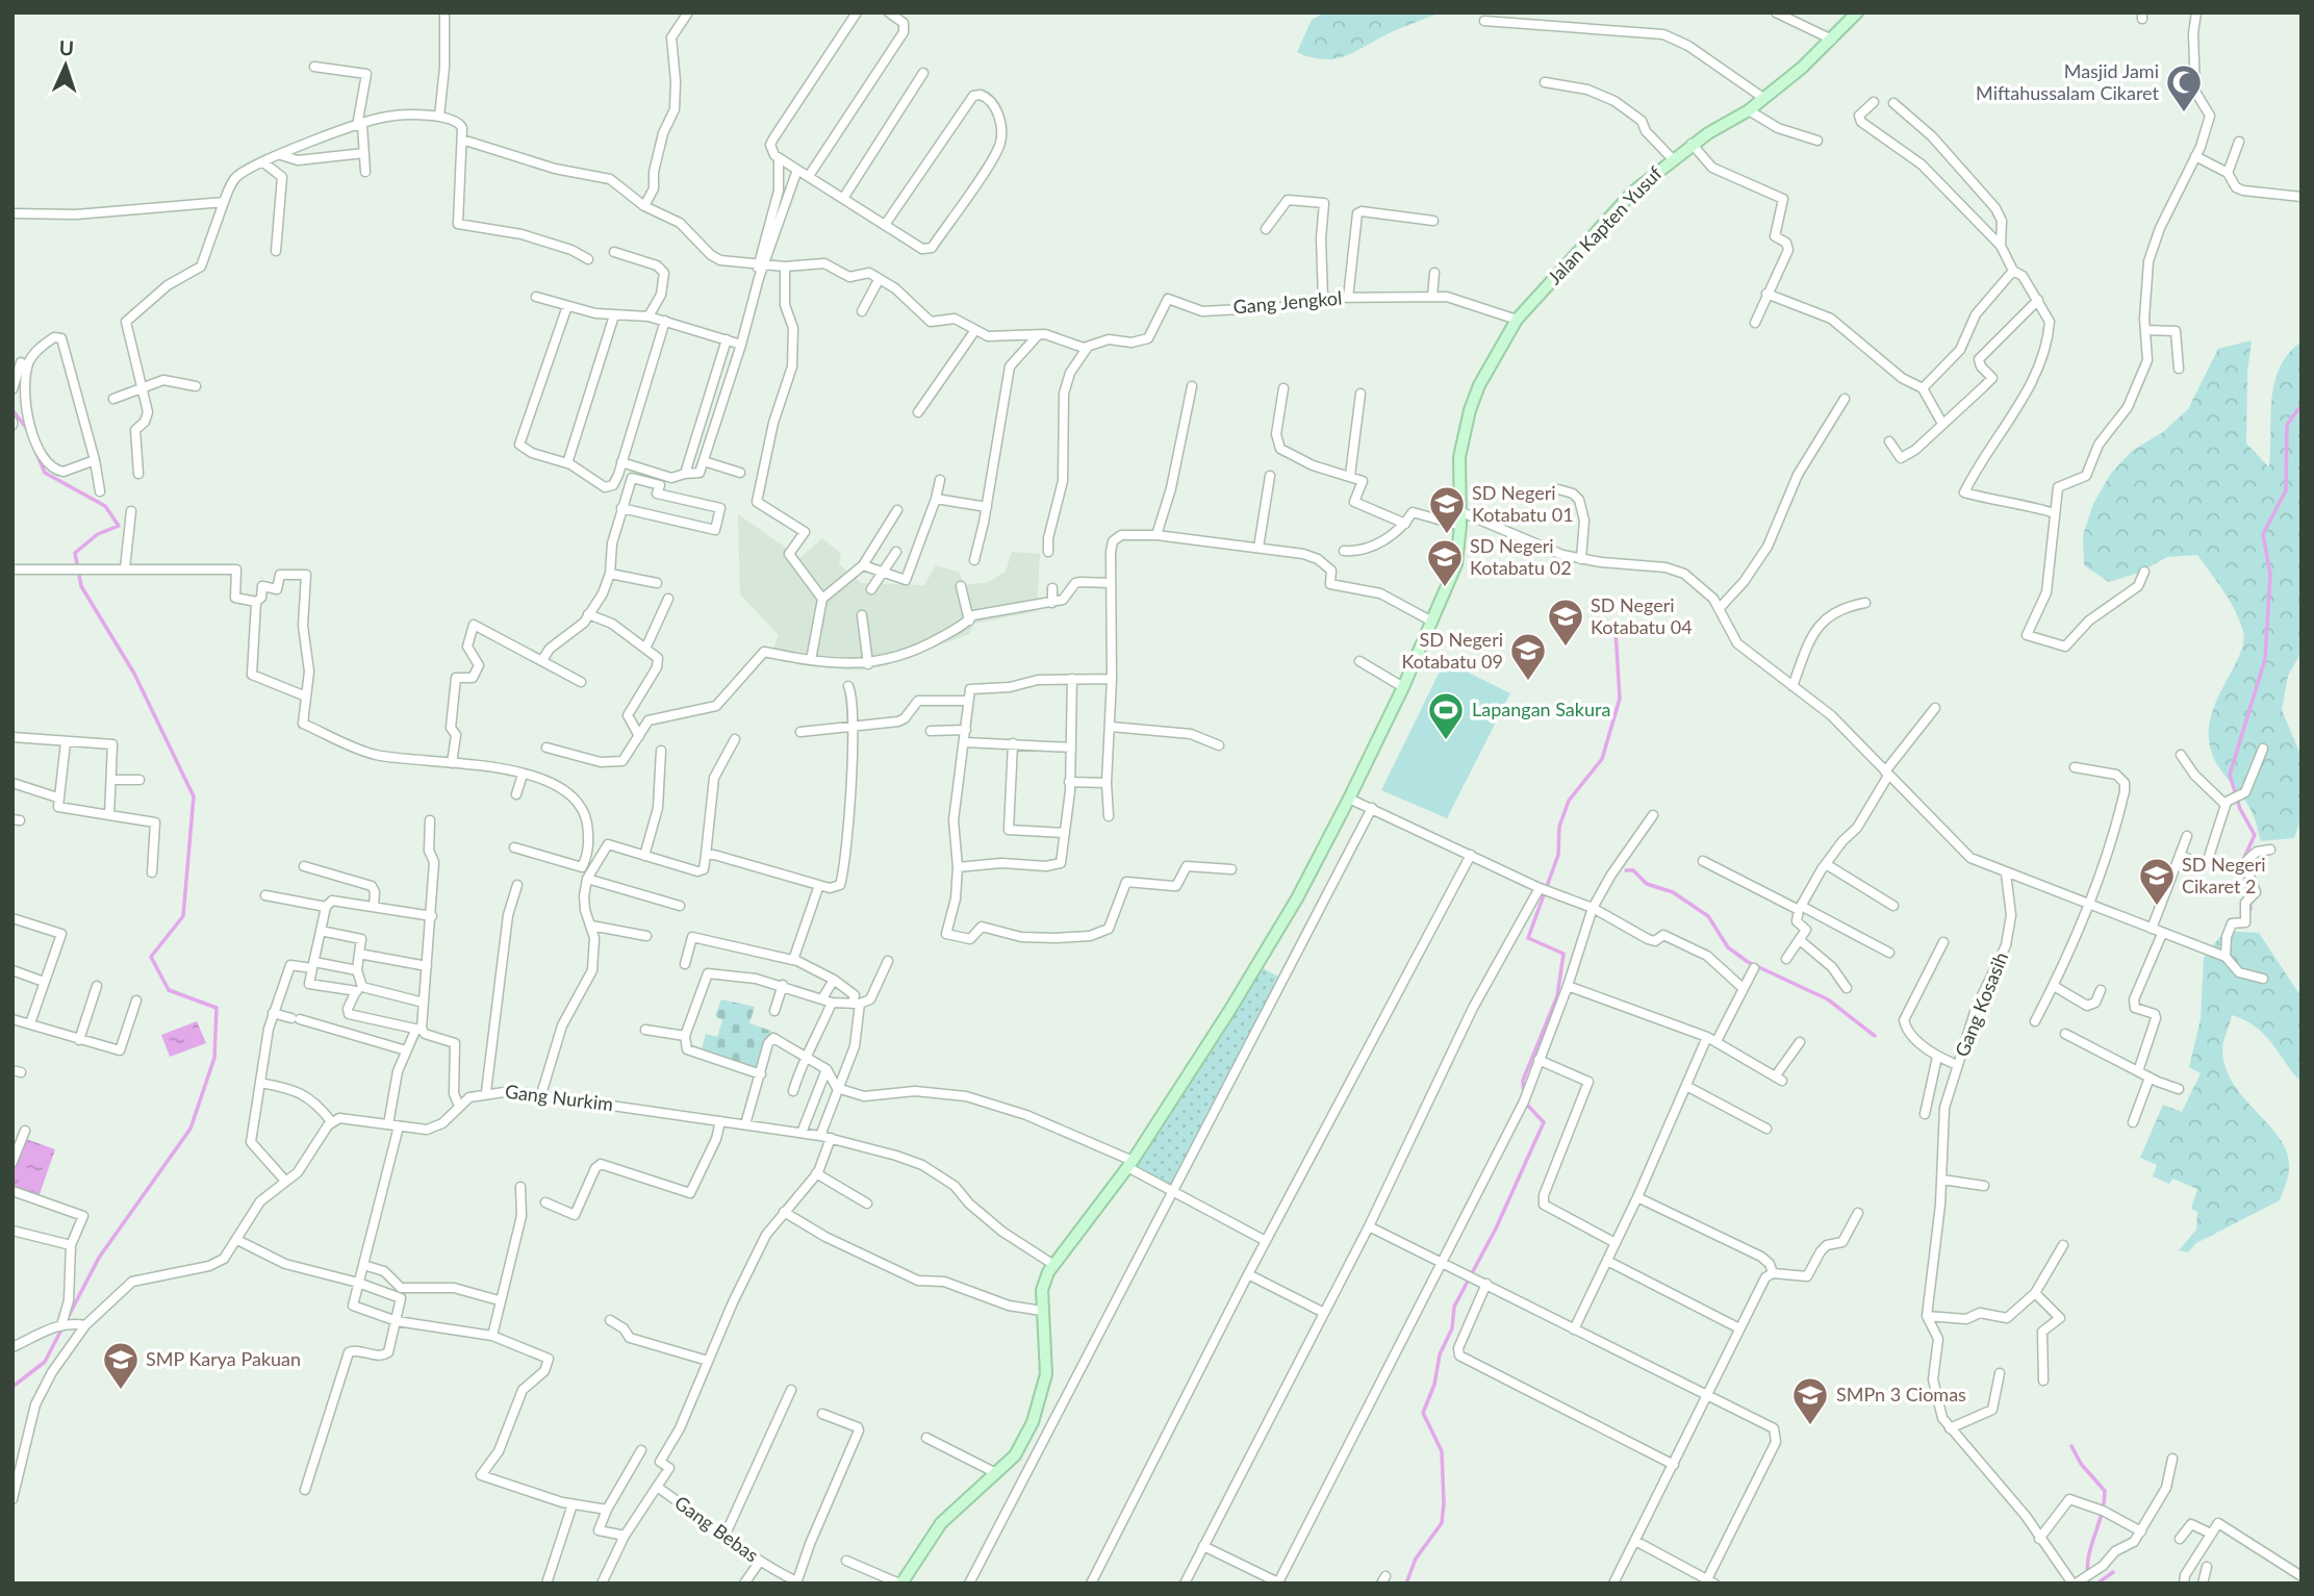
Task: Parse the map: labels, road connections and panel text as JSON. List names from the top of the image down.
{
  "streets": {
    "main road": ["Jalan Kapten Yusuf"],
    "street": [
      "Gang Jengkol",
      "Gang Kosasih",
      "Gang Nurkim",
      "Gang Bebas"
    ]
  },
  "crossings": [
    ["Jalan Kapten Yusuf", "Gang Jengkol"],
    ["Jalan Kapten Yusuf", "Gang Nurkim"]
  ],
  "places": {
    "mosque": ["Masjid Jami Miftahussalam Cikaret"],
    "school or university": [
      "SD Negeri Kotabatu 01",
      "SD Negeri Kotabatu 02",
      "SD Negeri Kotabatu 04",
      "SD Negeri Kotabatu 09",
      "SD Negeri Cikaret 2",
      "SMP Karya Pakuan",
      "SMPn 3 Ciomas"
    ],
    "sports": ["Lapangan Sakura"]
  },
  "north": "top"
}
